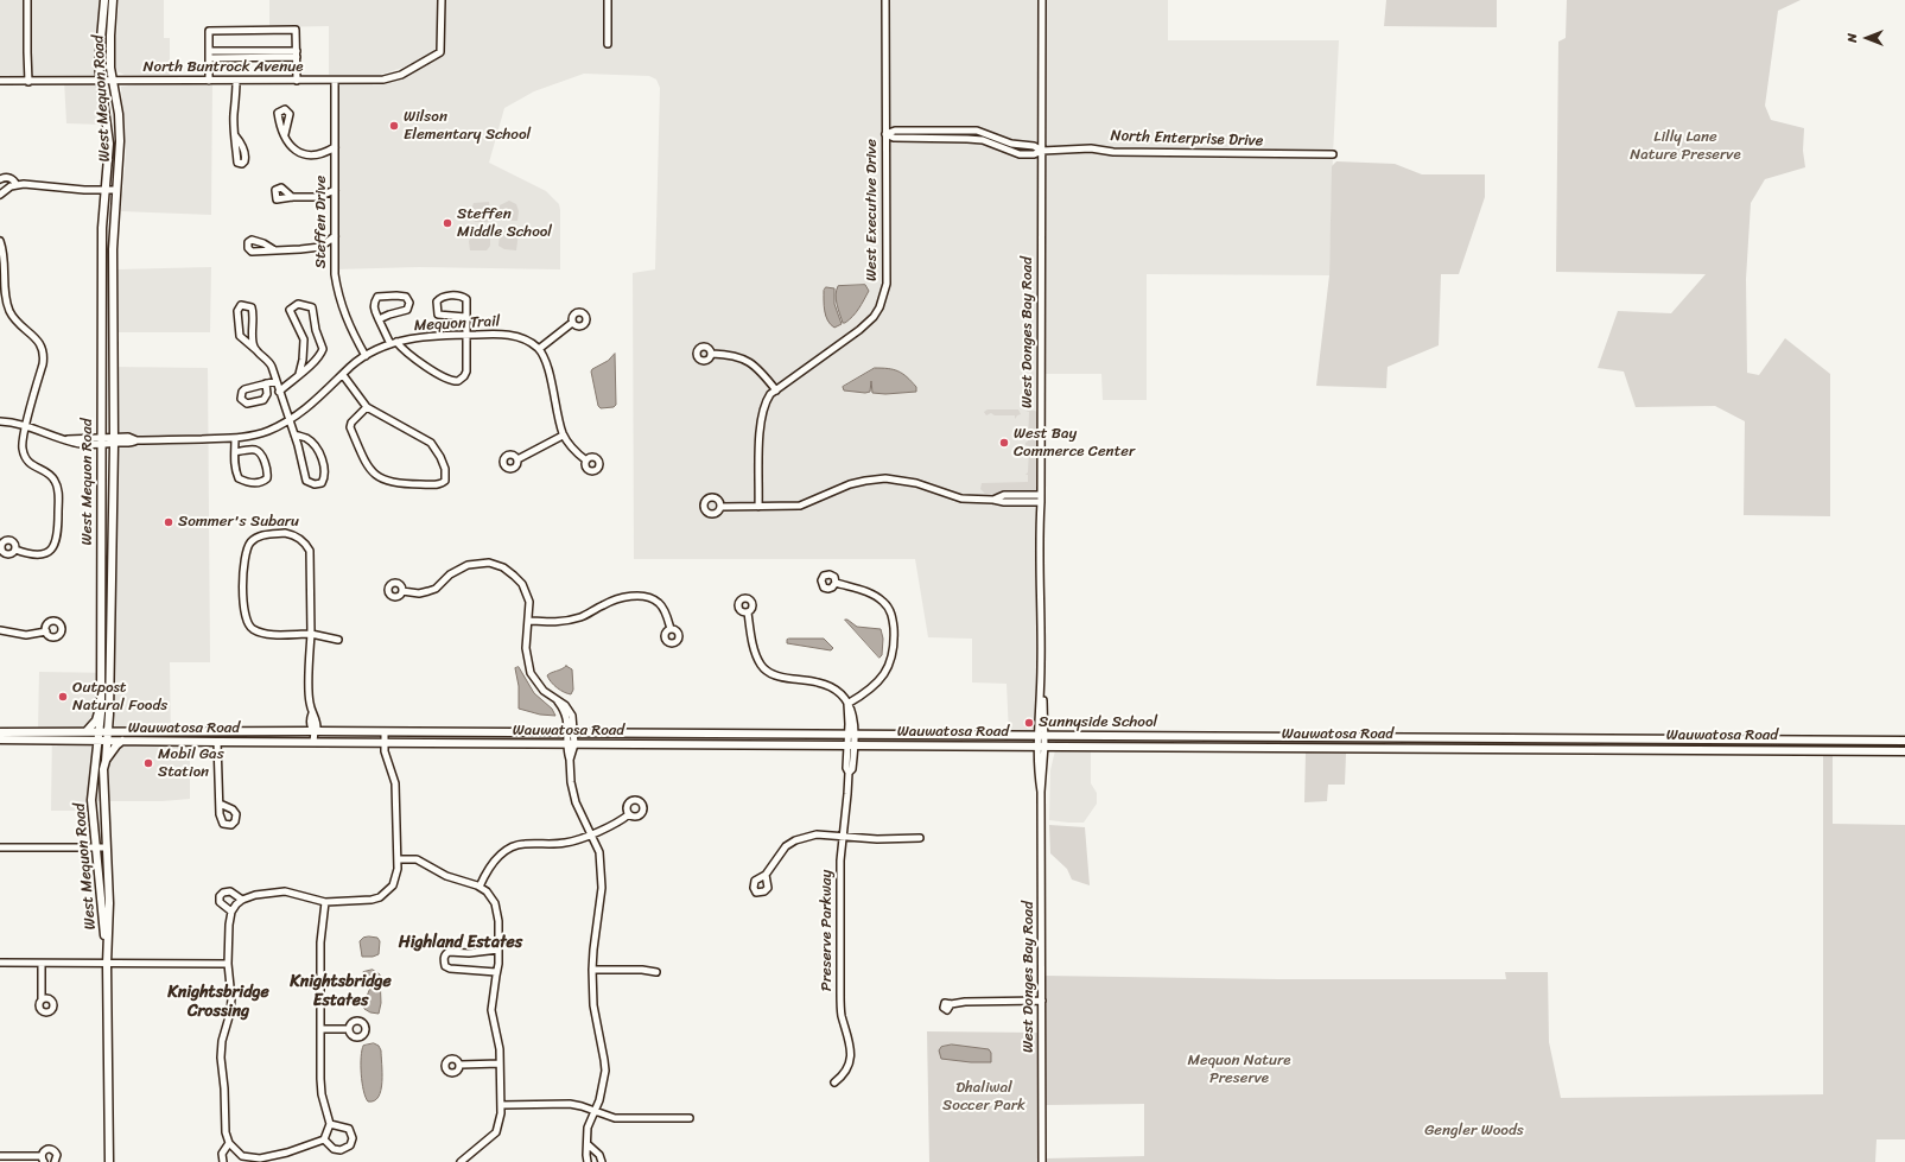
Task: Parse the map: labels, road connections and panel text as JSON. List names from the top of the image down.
{
  "streets": {
    "main road": ["West Mequon Road", "Wauwatosa Road"],
    "street": [
      "North Buntrock Avenue",
      "North Enterprise Drive",
      "West Executive Drive",
      "Steffen Drive",
      "Mequon Trail",
      "West Donges Bay Road",
      "Preserve Parkway"
    ]
  },
  "crossings": [
    ["North Buntrock Avenue", "West Mequon Road"],
    ["North Buntrock Avenue", "Steffen Drive"],
    ["West Mequon Road", "Mequon Trail"],
    ["West Mequon Road", "Wauwatosa Road"],
    ["North Enterprise Drive", "West Executive Drive"],
    ["North Enterprise Drive", "West Donges Bay Road"],
    ["Steffen Drive", "Mequon Trail"],
    ["West Donges Bay Road", "Wauwatosa Road"],
    ["Wauwatosa Road", "Preserve Parkway"]
  ],
  "districts": ["Highland Estates", "Knightsbridge Estates", "Knightsbridge Crossing"],
  "parks": [
    "Lilly Lane Nature Preserve",
    "Mequon Nature Preserve",
    "Dhaliwal Soccer Park",
    "Gengler Woods"
  ],
  "places": [
    "Wilson Elementary School",
    "Steffen Middle School",
    "West Bay Commerce Center",
    "Sommer's Subaru",
    "Outpost Natural Foods",
    "Sunnyside School",
    "Mobil Gas Station"
  ],
  "north": "left"
}
